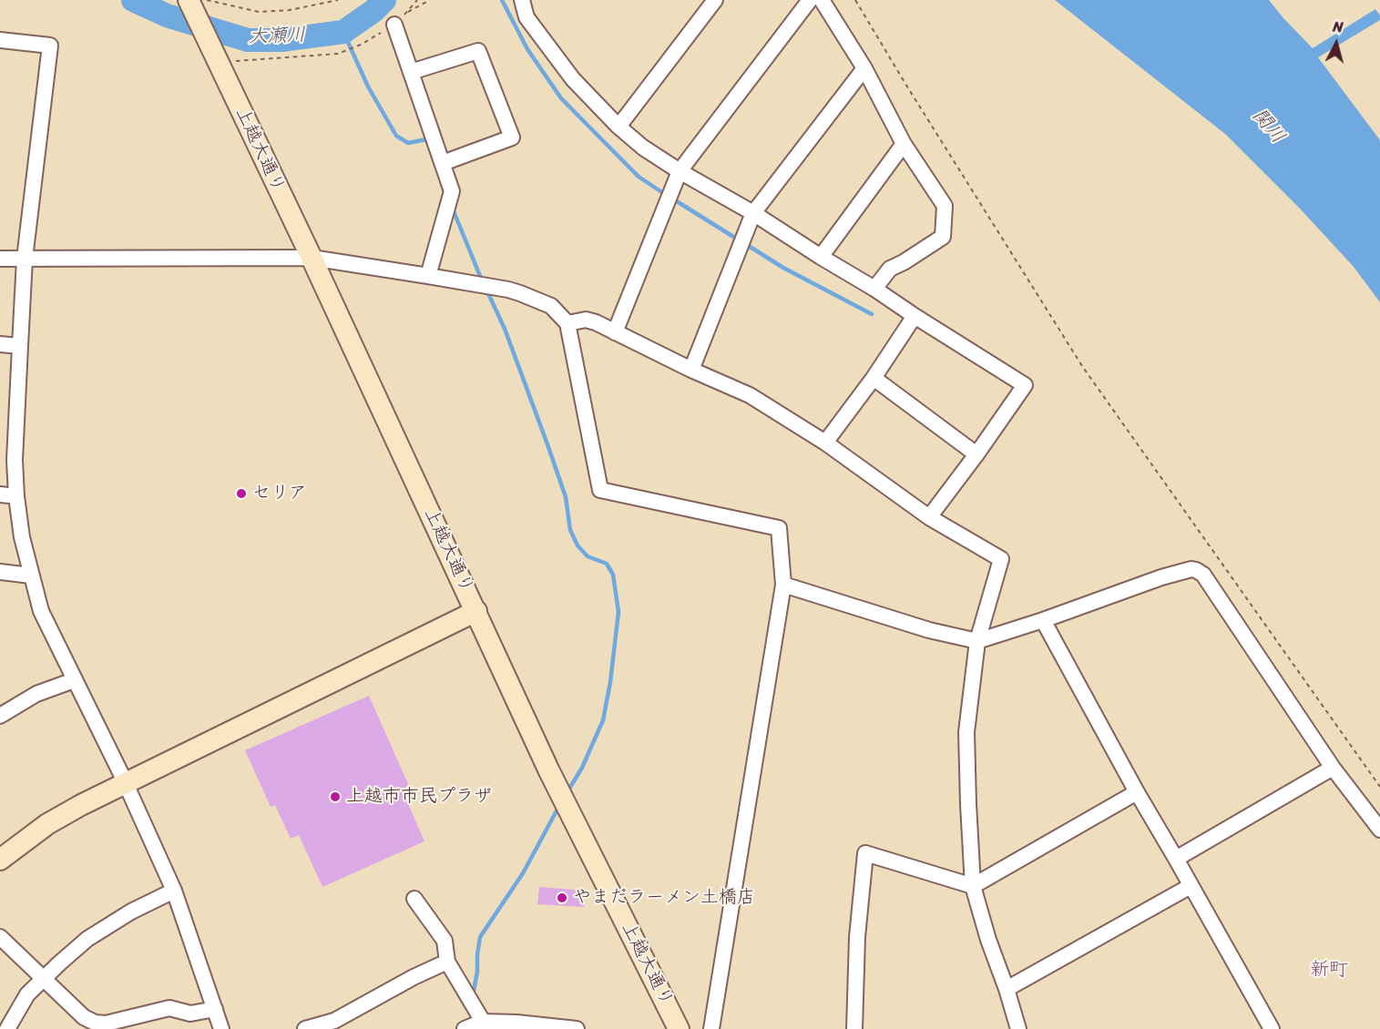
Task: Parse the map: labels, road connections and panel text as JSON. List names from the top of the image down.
{
  "streets": {
    "main road": ["上越大通り"]
  },
  "districts": ["新町"],
  "water": ["大瀬川", "関川"],
  "places": ["セリア", "上越市市民プラザ", "やまだラーメン土橋店"],
  "north": "top"
}
